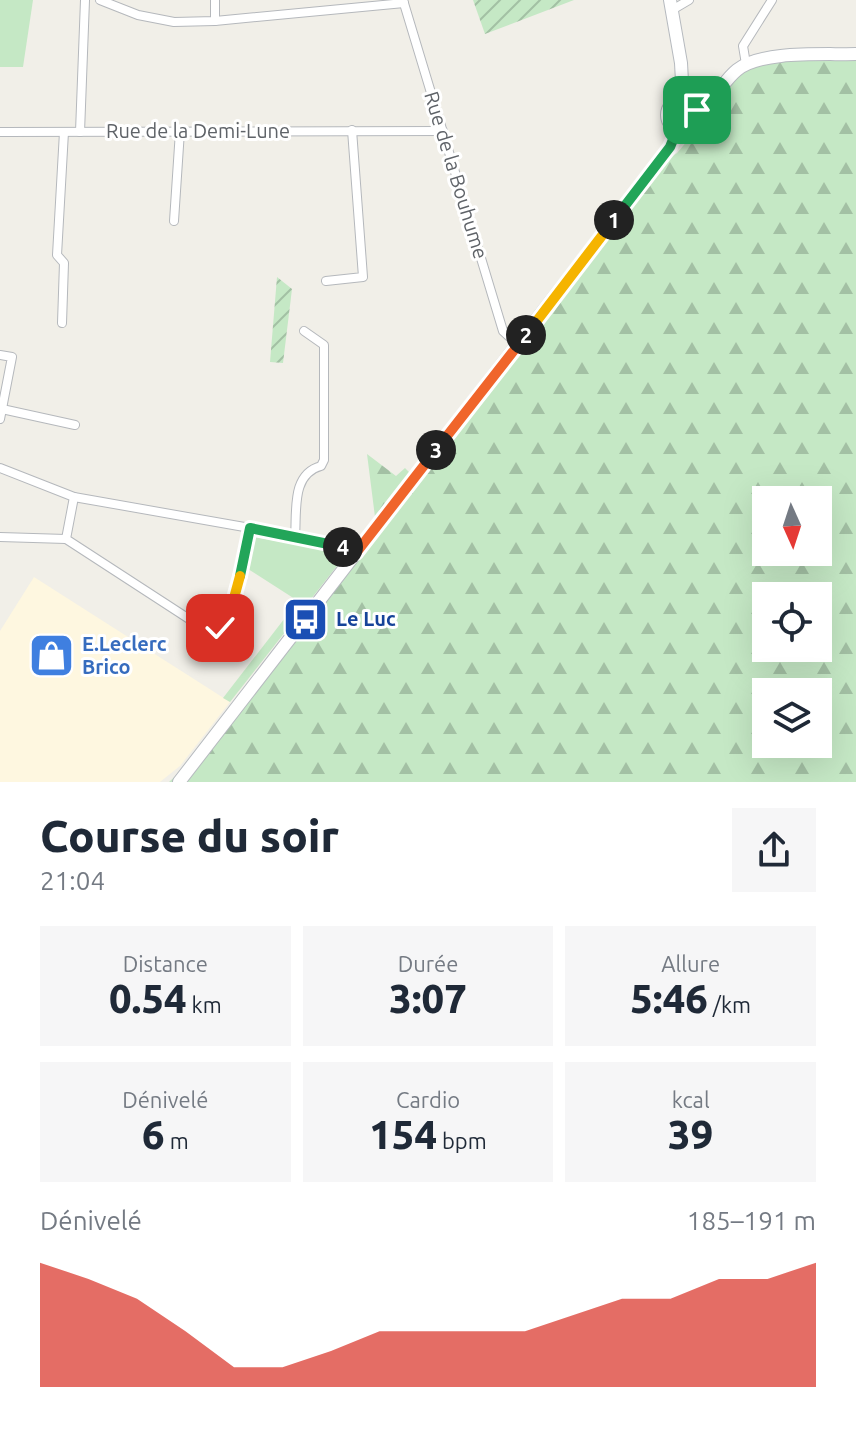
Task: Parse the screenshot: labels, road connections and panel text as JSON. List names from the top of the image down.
{
  "streets": {
    "street": ["Rue de la Demi-Lune", "Rue de la Bouhume"]
  },
  "crossings": [
    ["Rue de la Demi-Lune", "Rue de la Bouhume"]
  ],
  "places": {
    "bus stop": ["Le Luc"],
    "shop": ["E.Leclerc Brico"]
  },
  "north": "bottom",
  "page": {
    "pins": [
      "1",
      "2",
      "3",
      "4"
    ],
    "heading": ["Course du soir", "21:04"],
    "stats": [
      ["Distance", "0.54 km"],
      ["Durée", "3:07"],
      ["Allure", "5:46 /km"],
      ["Dénivelé", "6 m"],
      ["Cardio", "154 bpm"],
      ["kcal", "39"]
    ],
    "chart": ["Dénivelé", "185–191 m"]
  }
}
